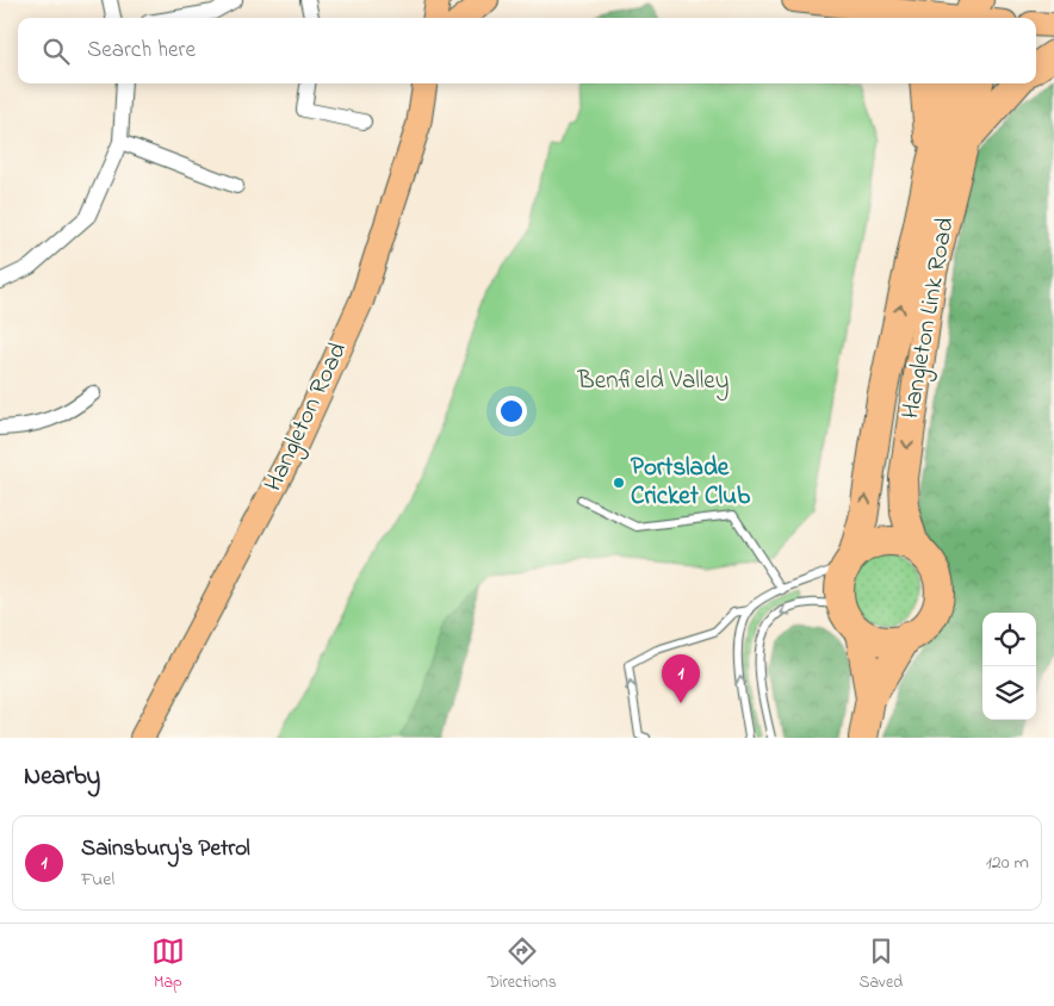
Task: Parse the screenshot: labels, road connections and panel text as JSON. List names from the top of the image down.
{
  "streets": {
    "highway": ["Hangleton Link Road"],
    "main road": ["Hangleton Road"]
  },
  "parks": ["Benfield Valley"],
  "places": ["Portslade Cricket Club"],
  "page": {
    "search": "Search here",
    "pins": "1",
    "heading": "Nearby",
    "list": [
      {
        "mark": "1",
        "name": "Sainsbury's Petrol",
        "note": "Fuel",
        "value": "120 m"
      }
    ],
    "nav": ["Map", "Directions", "Saved"]
  }
}
